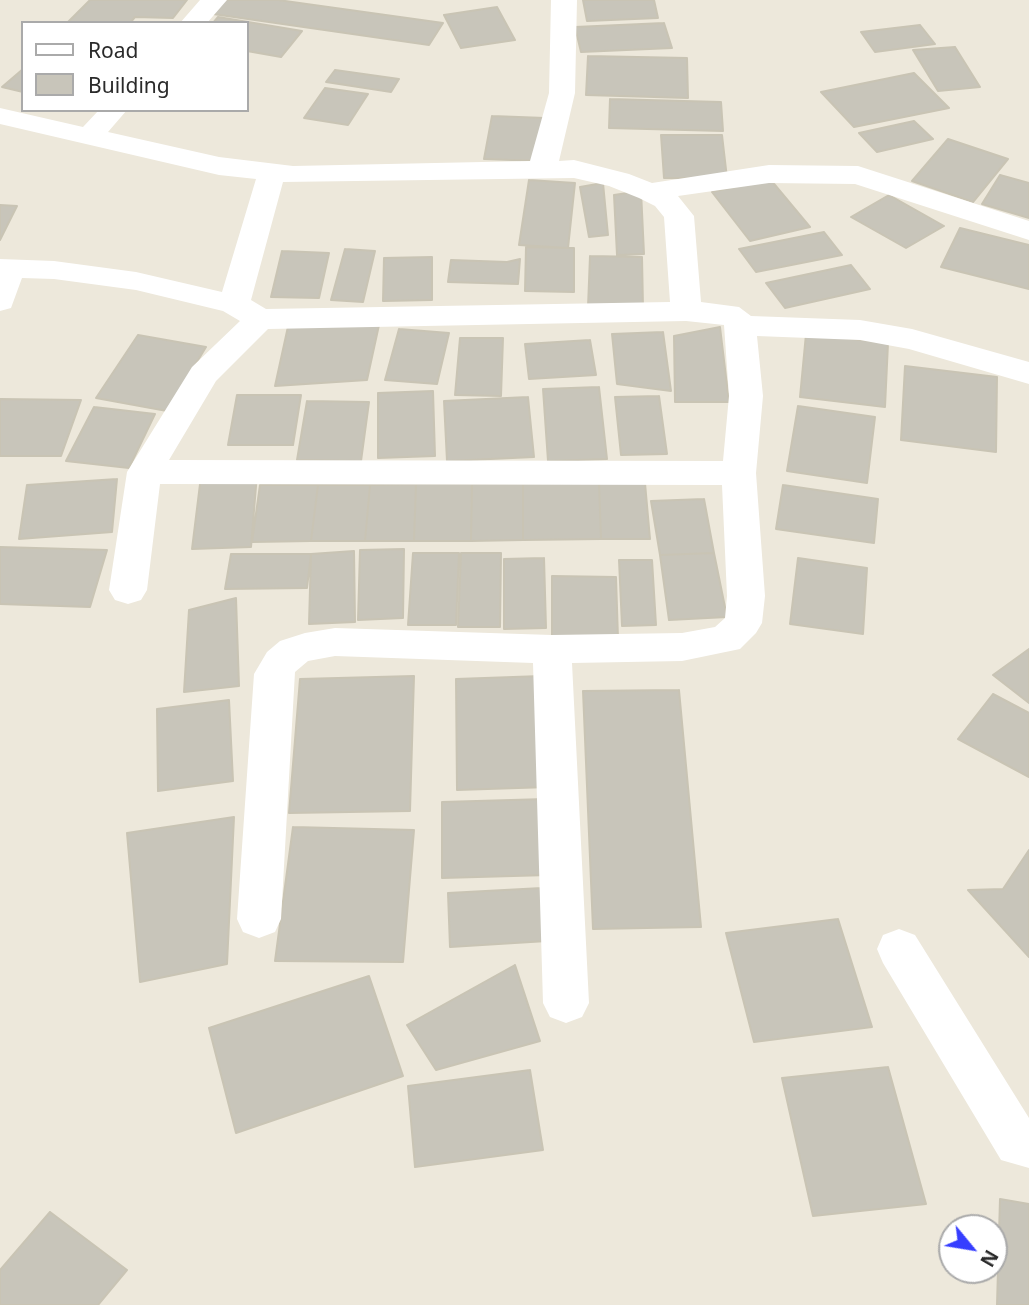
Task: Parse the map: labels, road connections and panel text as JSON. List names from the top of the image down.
{
  "legend": ["Road", "Building"],
  "north": "bottom right"
}
